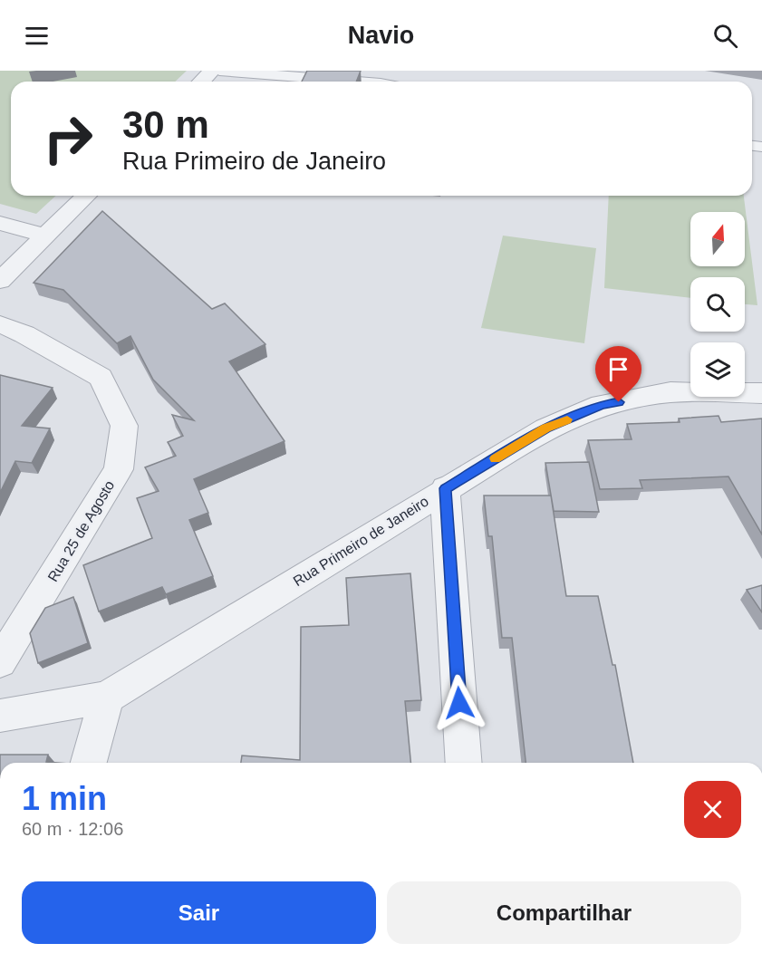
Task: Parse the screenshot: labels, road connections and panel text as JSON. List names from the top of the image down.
{
  "streets": {
    "street": ["Rua 25 de Agosto", "Rua Primeiro de Janeiro"]
  },
  "north": "top",
  "page": {
    "header": "Navio",
    "turn": ["30 m", "Rua Primeiro de Janeiro"],
    "heading": ["1 min", "60 m · 12:06"],
    "buttons": ["Sair", "Compartilhar"]
  }
}
